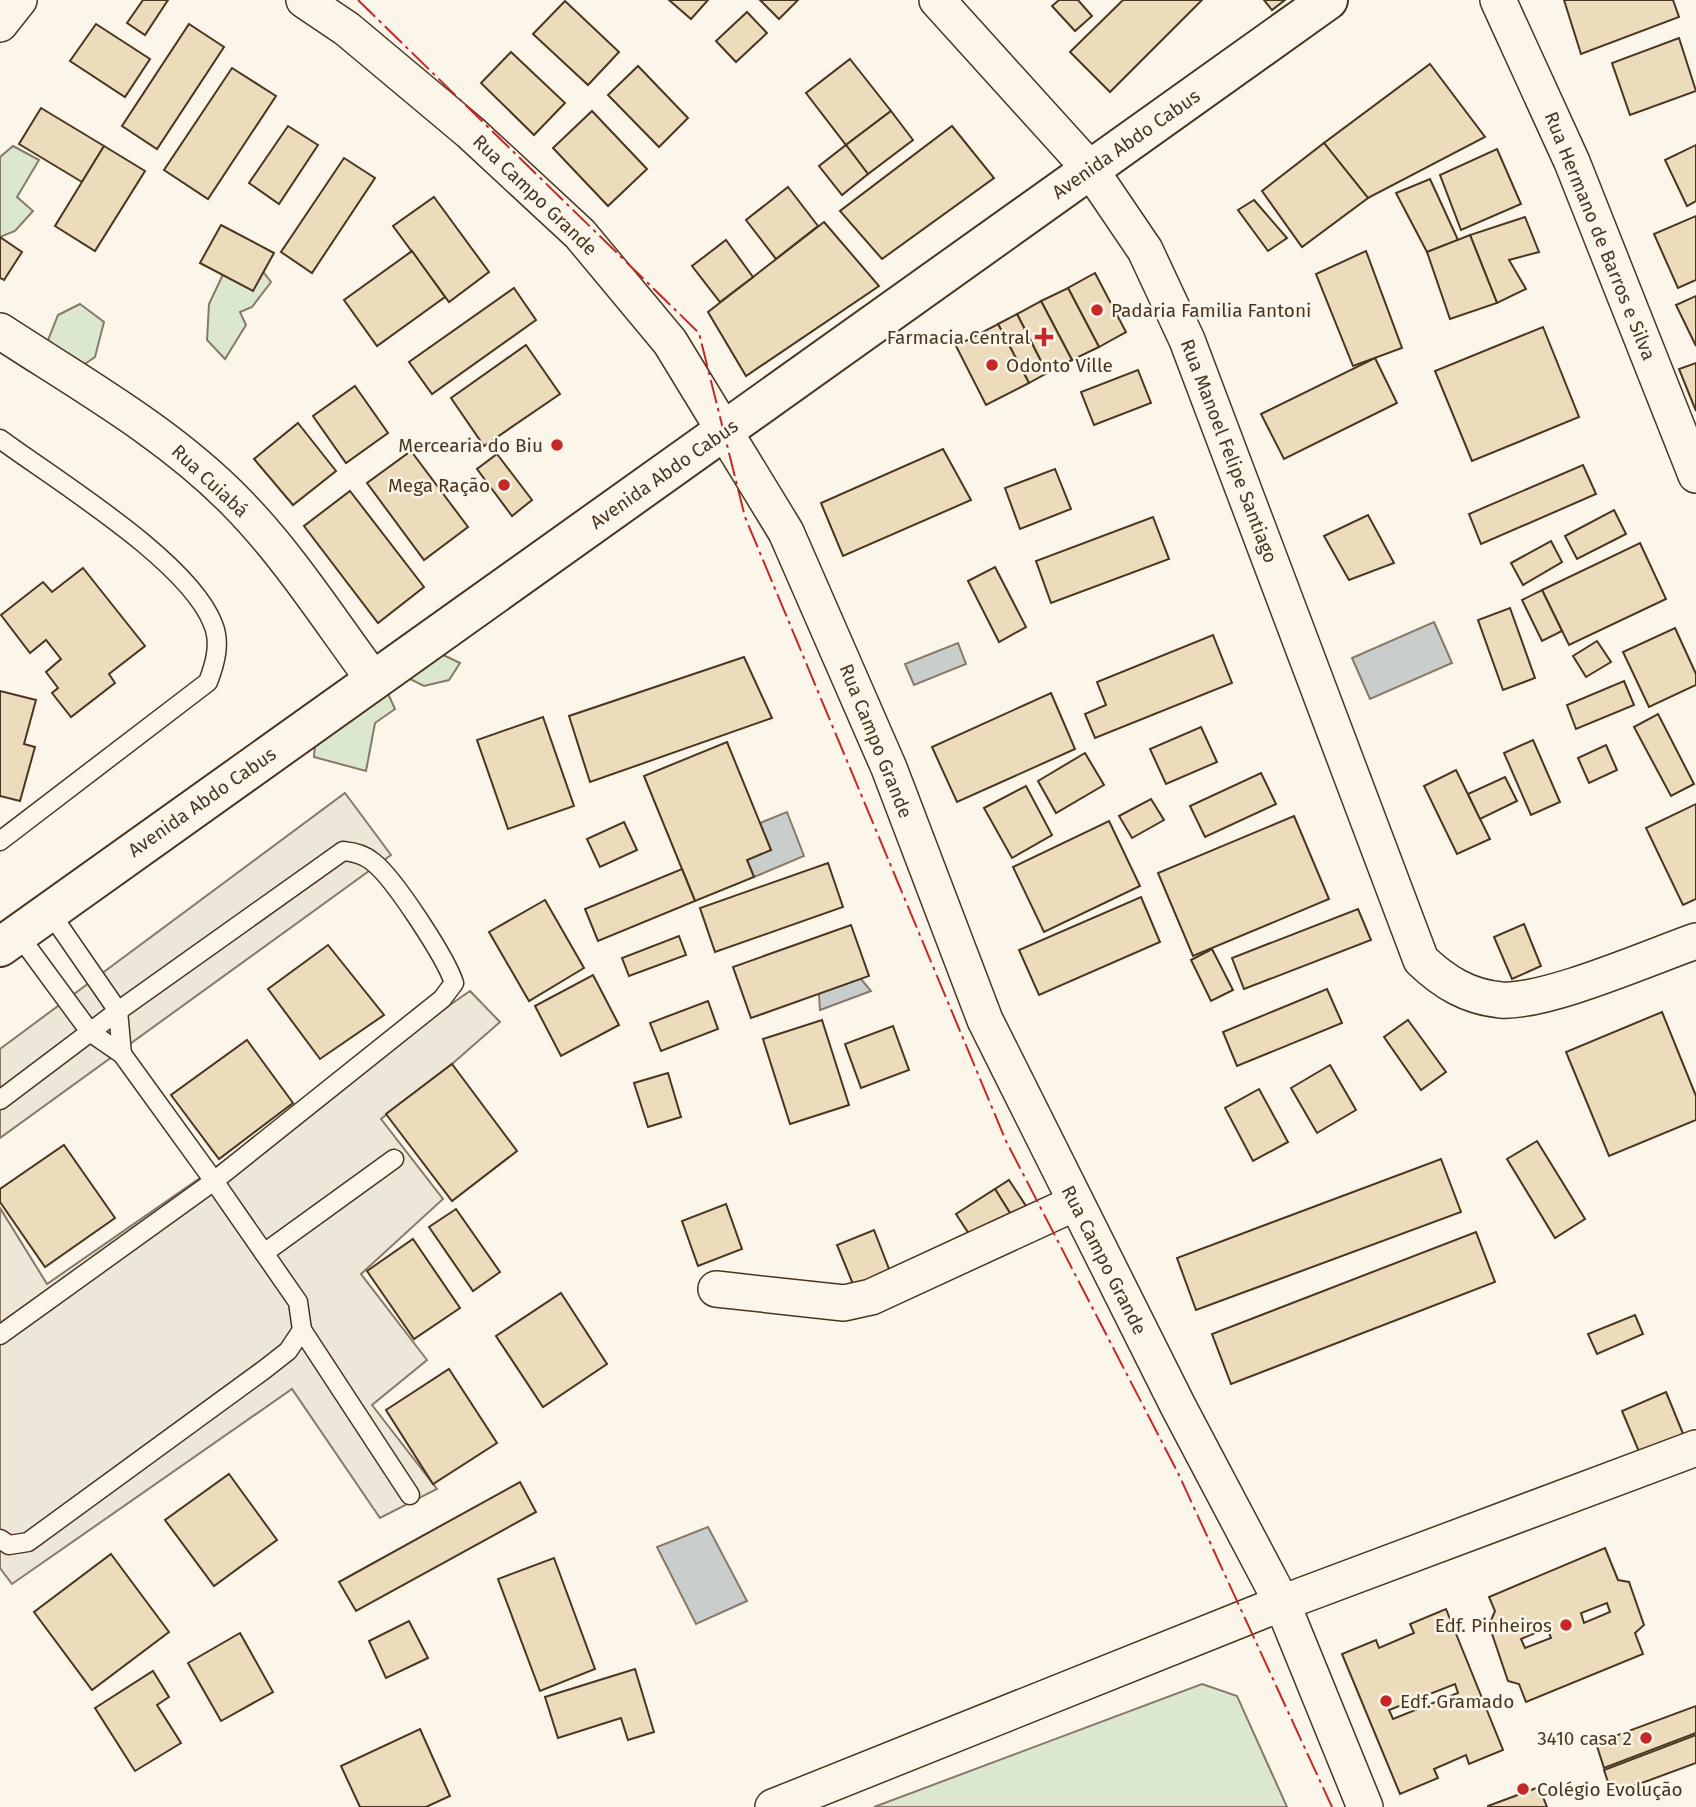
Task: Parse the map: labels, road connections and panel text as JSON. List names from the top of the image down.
{
  "streets": {
    "main road": ["Avenida Abdo Cabus"],
    "street": [
      "Rua Campo Grande",
      "Rua Hermano de Barros e Silva",
      "Rua Manoel Felipe Santiago",
      "Rua Cuiabá"
    ]
  },
  "crossings": [
    ["Avenida Abdo Cabus", "Rua Campo Grande"],
    ["Avenida Abdo Cabus", "Rua Manoel Felipe Santiago"],
    ["Avenida Abdo Cabus", "Rua Cuiabá"]
  ],
  "places": {
    "other": [
      "Padaria Familia Fantoni",
      "Odonto Ville",
      "Mercearia do Biu",
      "Mega Ração",
      "Edf. Pinheiros",
      "Edf. Gramado",
      "3410 casa 2",
      "Colégio Evolução"
    ],
    "health": ["Farmacia Central"]
  }
}
